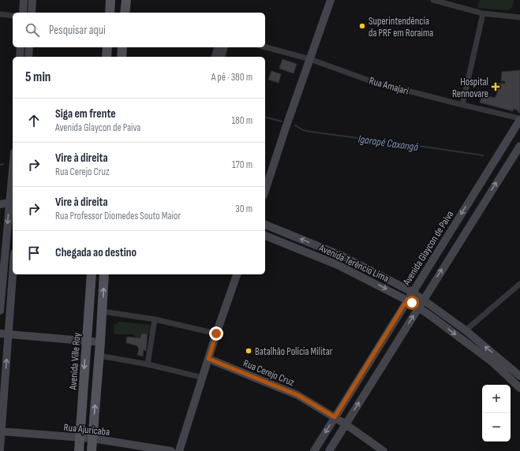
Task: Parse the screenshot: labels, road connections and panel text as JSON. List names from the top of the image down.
{
  "streets": {
    "main road": [
      "Avenida Glaycon de Paiva",
      "Avenida Terêncio Lima",
      "Avenida Ville Roy",
      "Rua Cerejo Cruz",
      "Rua Ajuricaba"
    ],
    "street": ["Rua Amajari"]
  },
  "crossings": [
    ["Rua Amajari", "Avenida Glaycon de Paiva"],
    ["Avenida Glaycon de Paiva", "Avenida Terêncio Lima"],
    ["Avenida Glaycon de Paiva", "Rua Cerejo Cruz"],
    ["Avenida Ville Roy", "Rua Ajuricaba"]
  ],
  "water": ["Igarapé Caxangá"],
  "places": {
    "other": ["Superintendência da PRF em Roraima", "Batalhão Polícia Militar"],
    "health": ["Hospital Rennovare"]
  },
  "page": {
    "search": "Pesquisar aqui",
    "heading": ["5 min", "A pé · 380 m"],
    "list": [
      ["Siga em frente", "Avenida Glaycon de Paiva", "180 m"],
      ["Vire à direita", "Rua Cerejo Cruz", "170 m"],
      ["Vire à direita", "Rua Professor Diomedes Souto Maior", "30 m"],
      "Chegada ao destino"
    ],
    "map_buttons": ["+", "−"]
  }
}
